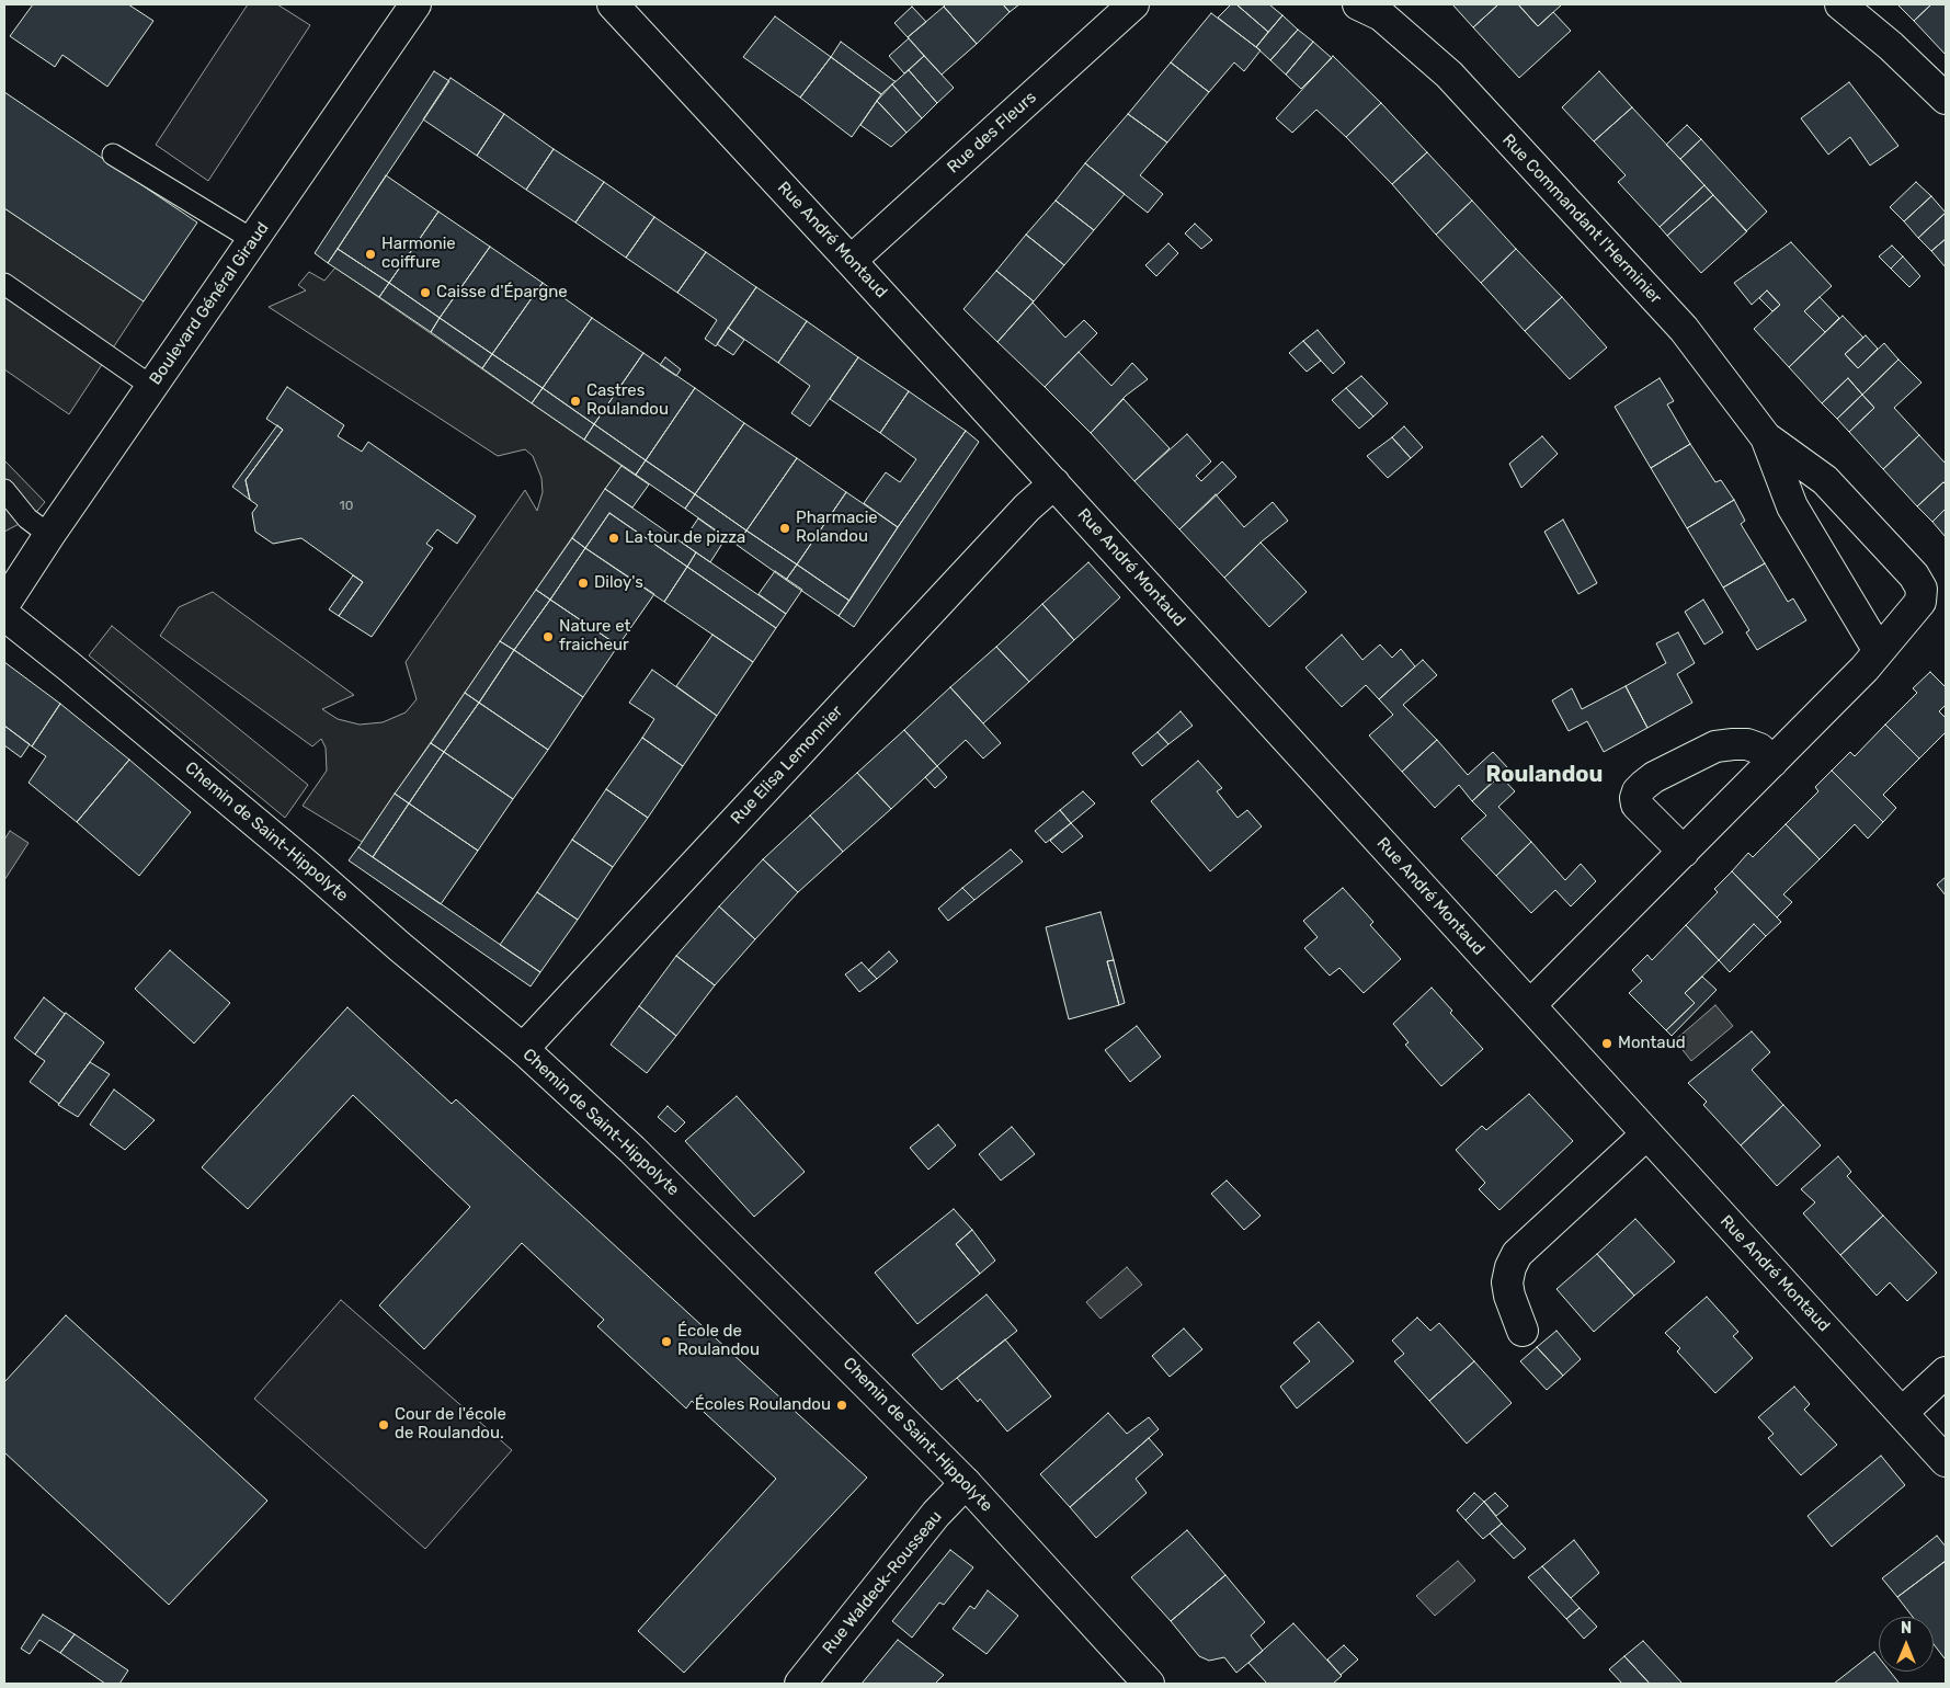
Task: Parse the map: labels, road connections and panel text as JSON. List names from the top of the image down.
{
  "streets": {
    "street": [
      "Rue des Fleurs",
      "Rue Commandant l'Herminier",
      "Rue André Montaud",
      "Boulevard Général Giraud",
      "Rue Elisa Lemonnier",
      "Chemin de Saint-Hippolyte",
      "Rue Waldeck-Rousseau"
    ]
  },
  "crossings": [
    ["Rue des Fleurs", "Rue André Montaud"],
    ["Rue Commandant l'Herminier", "Rue André Montaud"],
    ["Rue André Montaud", "Rue Elisa Lemonnier"],
    ["Rue Elisa Lemonnier", "Chemin de Saint-Hippolyte"],
    ["Chemin de Saint-Hippolyte", "Rue Waldeck-Rousseau"]
  ],
  "districts": ["Roulandou"],
  "places": [
    "Harmonie coiffure",
    "Caisse d'Épargne",
    "Castres Roulandou",
    "Pharmacie Rolandou",
    "La tour de pizza",
    "Diloy's",
    "Nature et fraicheur",
    "Montaud",
    "École de Roulandou",
    "Écoles Roulandou",
    "Cour de l'école de Roulandou."
  ],
  "house_numbers": ["10"],
  "north": "top"
}
